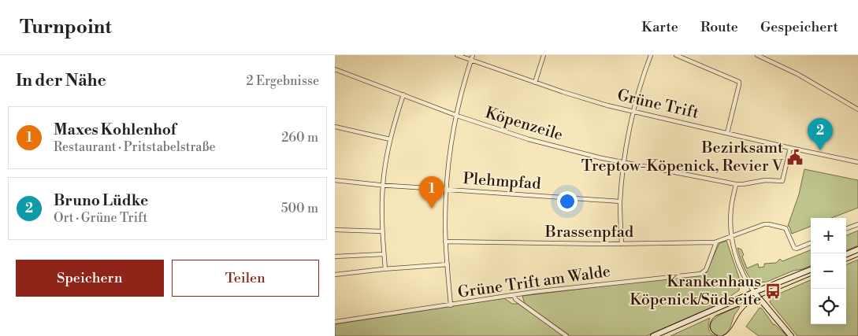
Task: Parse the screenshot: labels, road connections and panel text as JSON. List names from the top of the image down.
{
  "streets": {
    "street": [
      "Grüne Trift",
      "Köpenzeile",
      "Plehmpfad",
      "Brassenpfad",
      "Grüne Trift am Walde"
    ]
  },
  "crossings": [
    ["Grüne Trift", "Köpenzeile"],
    ["Brassenpfad", "Grüne Trift am Walde"]
  ],
  "places": {
    "public building": ["Bezirksamt Treptow-Köpenick, Revier V"],
    "bus stop": ["Krankenhaus Köpenick/Südseite"]
  },
  "page": {
    "header": "Turnpoint",
    "nav": ["Karte", "Route", "Gespeichert"],
    "heading": ["In der Nähe", "2 Ergebnisse"],
    "list": [
      {
        "mark": "1",
        "name": "Maxes Kohlenhof",
        "note": "Restaurant · Pritstabelstraße",
        "value": "260 m"
      },
      {
        "mark": "2",
        "name": "Bruno Lüdke",
        "note": "Ort · Grüne Trift",
        "value": "500 m"
      }
    ],
    "pins": ["2", "1"],
    "map_buttons": ["+", "−"],
    "buttons": ["Speichern", "Teilen"]
  }
}
